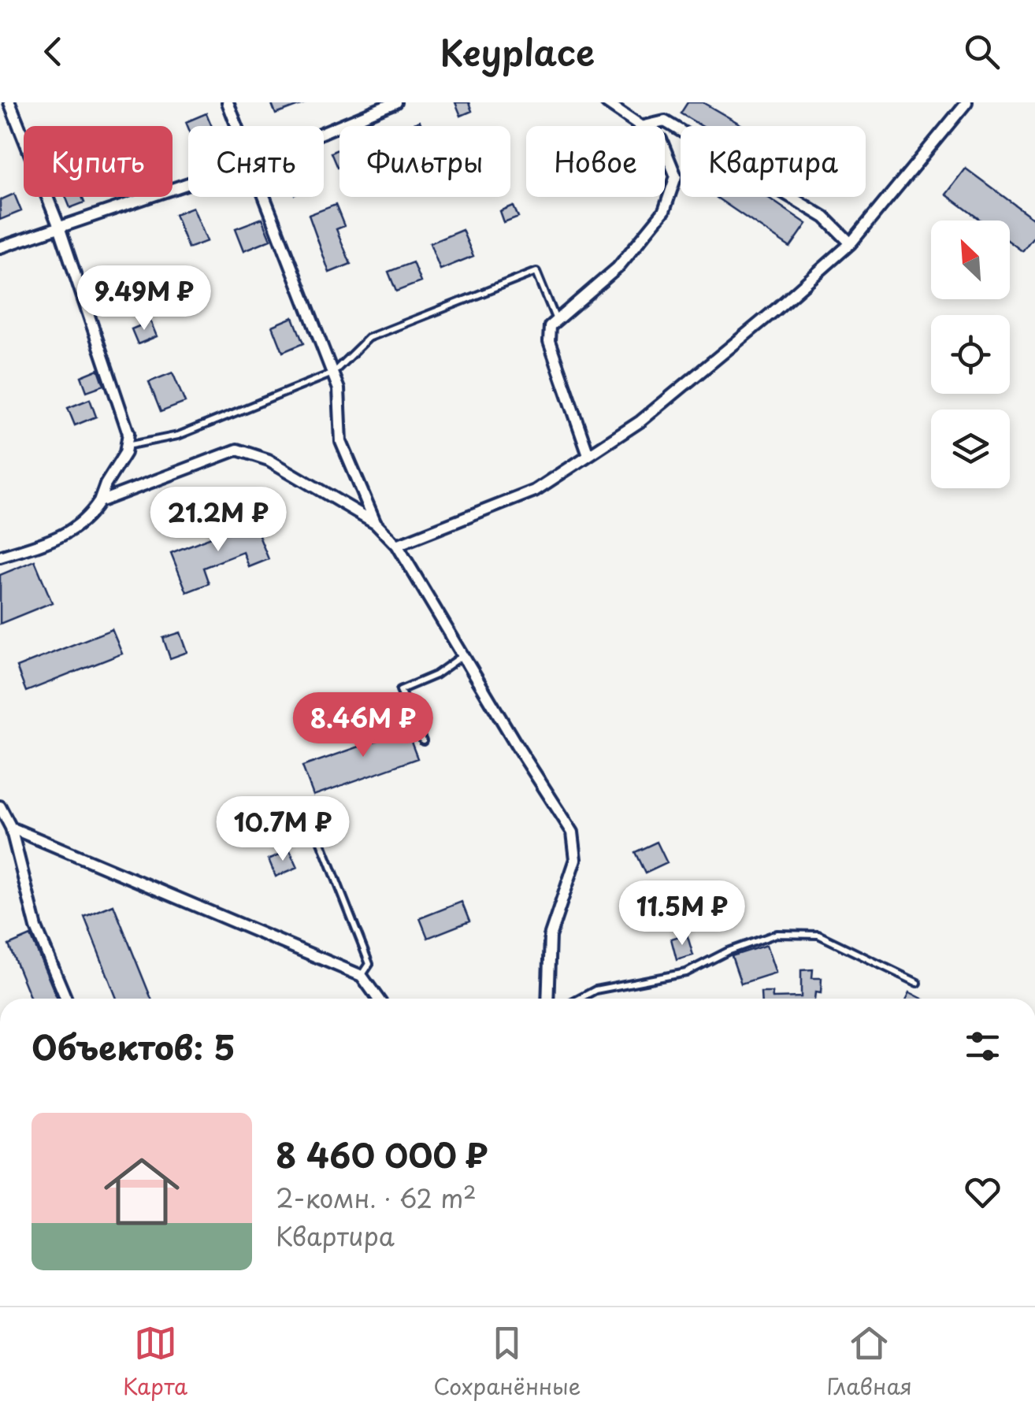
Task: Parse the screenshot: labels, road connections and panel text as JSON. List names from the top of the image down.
{
  "north": "top left",
  "page": {
    "header": "Keyplace",
    "chip": [
      "Купить",
      "Снять",
      "Фильтры",
      "Новое",
      "Квартира"
    ],
    "price": [
      "9.49M ₽",
      "21.2M ₽",
      "8.46M ₽",
      "10.7M ₽",
      "11.5M ₽"
    ],
    "heading": "Объектов: 5",
    "list": [
      {
        "name": "8 460 000 ₽",
        "note": "2-комн. · 62 m² · Квартира"
      }
    ],
    "tabs": ["Карта", "Сохранённые", "Главная"]
  }
}
